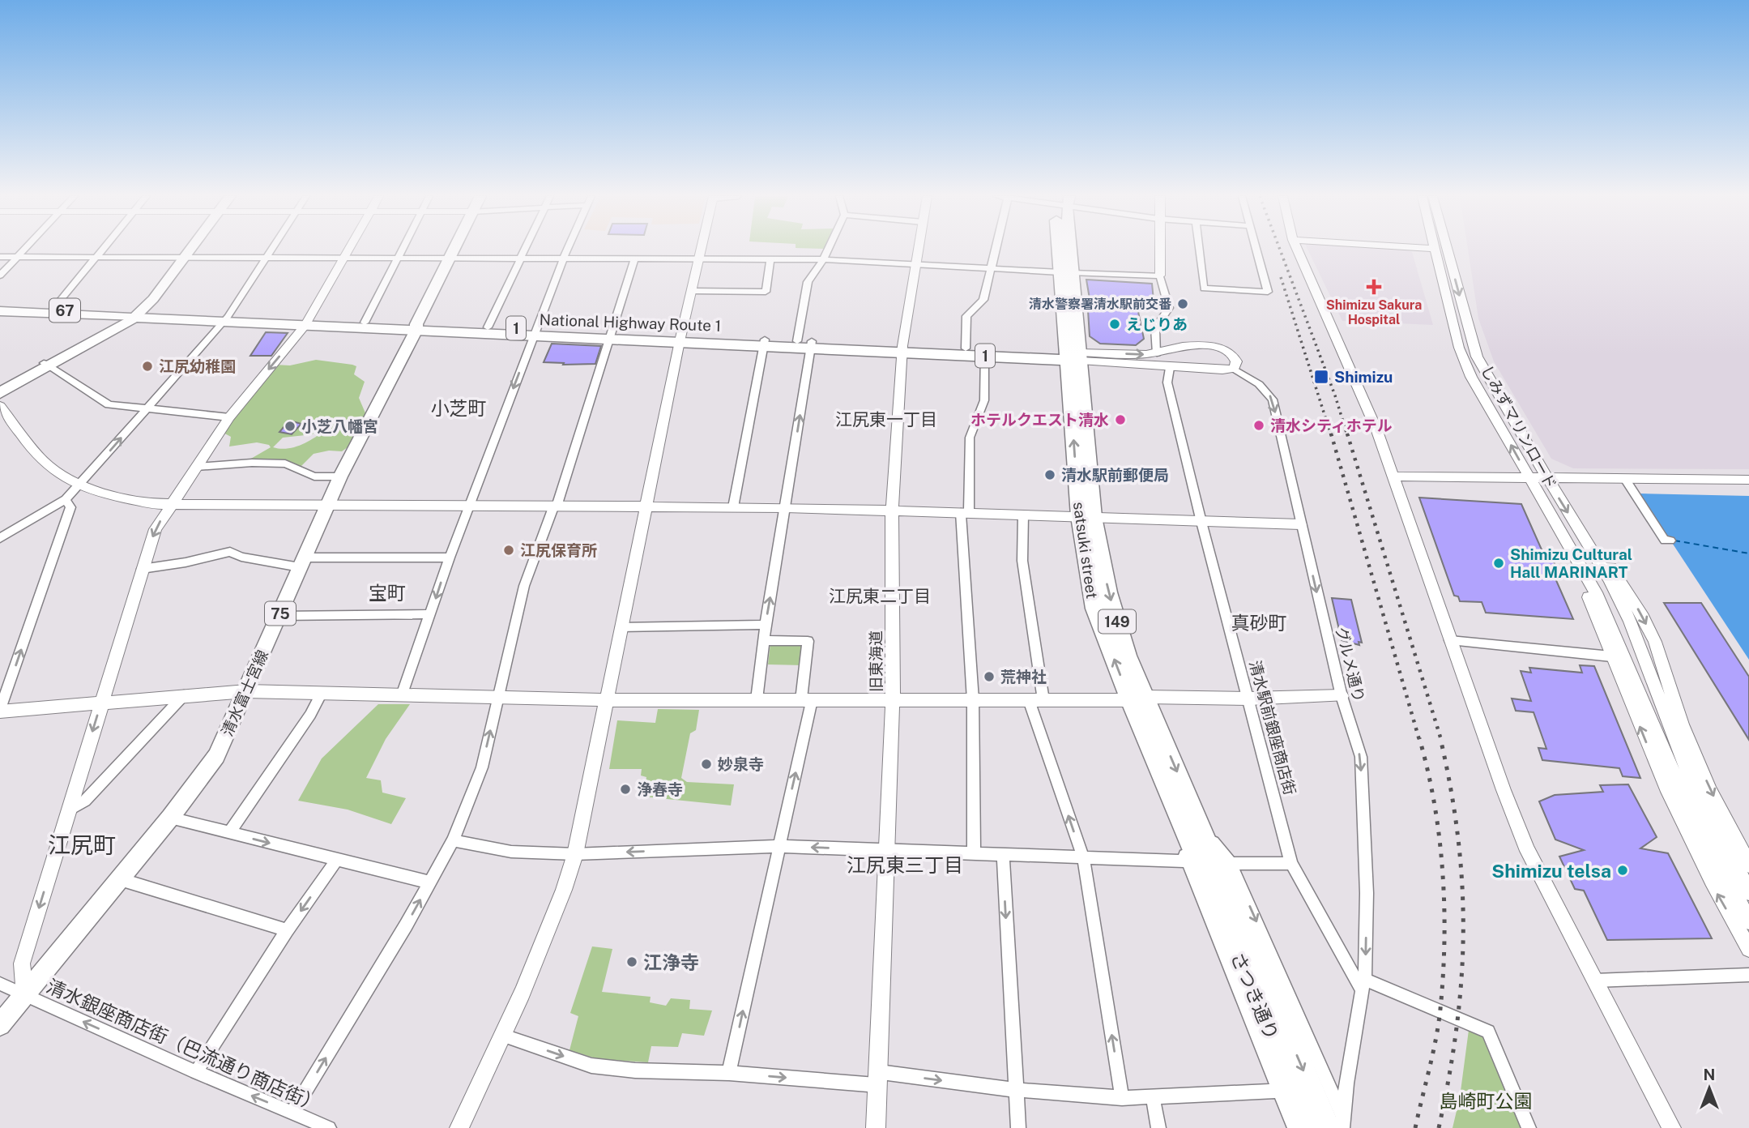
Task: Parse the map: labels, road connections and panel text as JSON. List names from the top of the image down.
{
  "streets": {
    "highway": [
      "National Highway Route 1",
      "1",
      "satsuki street",
      "149",
      "さつき通り"
    ],
    "main road": ["67", "75", "清水富士宮線"],
    "street": [
      "しみずマリンロード",
      "旧東海道",
      "グルメ通り",
      "清水駅前銀座商店街",
      "清水銀座商店街（巴流通り商店街）"
    ]
  },
  "crossings": [
    ["67", "National Highway Route 1"],
    ["National Highway Route 1", "satsuki street"],
    ["National Highway Route 1", "旧東海道"],
    ["National Highway Route 1", "清水富士宮線"],
    ["satsuki street", "さつき通り"],
    ["グルメ通り", "清水駅前銀座商店街"],
    ["清水富士宮線", "清水銀座商店街（巴流通り商店街）"]
  ],
  "one_way": ["グルメ通り", "清水銀座商店街（巴流通り商店街）"],
  "districts": [
    "小芝町",
    "江尻東一丁目",
    "宝町",
    "江尻東二丁目",
    "真砂町",
    "江尻町",
    "江尻東三丁目"
  ],
  "parks": ["島崎町公園"],
  "places": {
    "health": ["Shimizu Sakura Hospital"],
    "other": [
      "清水警察署清水駅前交番",
      "えじりあ",
      "江尻幼稚園",
      "ホテルクエスト清水",
      "清水シティホテル",
      "小芝八幡宮",
      "清水駅前郵便局",
      "江尻保育所",
      "Shimizu Cultural Hall MARINART",
      "荒神社",
      "妙泉寺",
      "浄春寺",
      "Shimizu telsa",
      "江浄寺"
    ],
    "transit": ["Shimizu"]
  },
  "north": "top"
}
